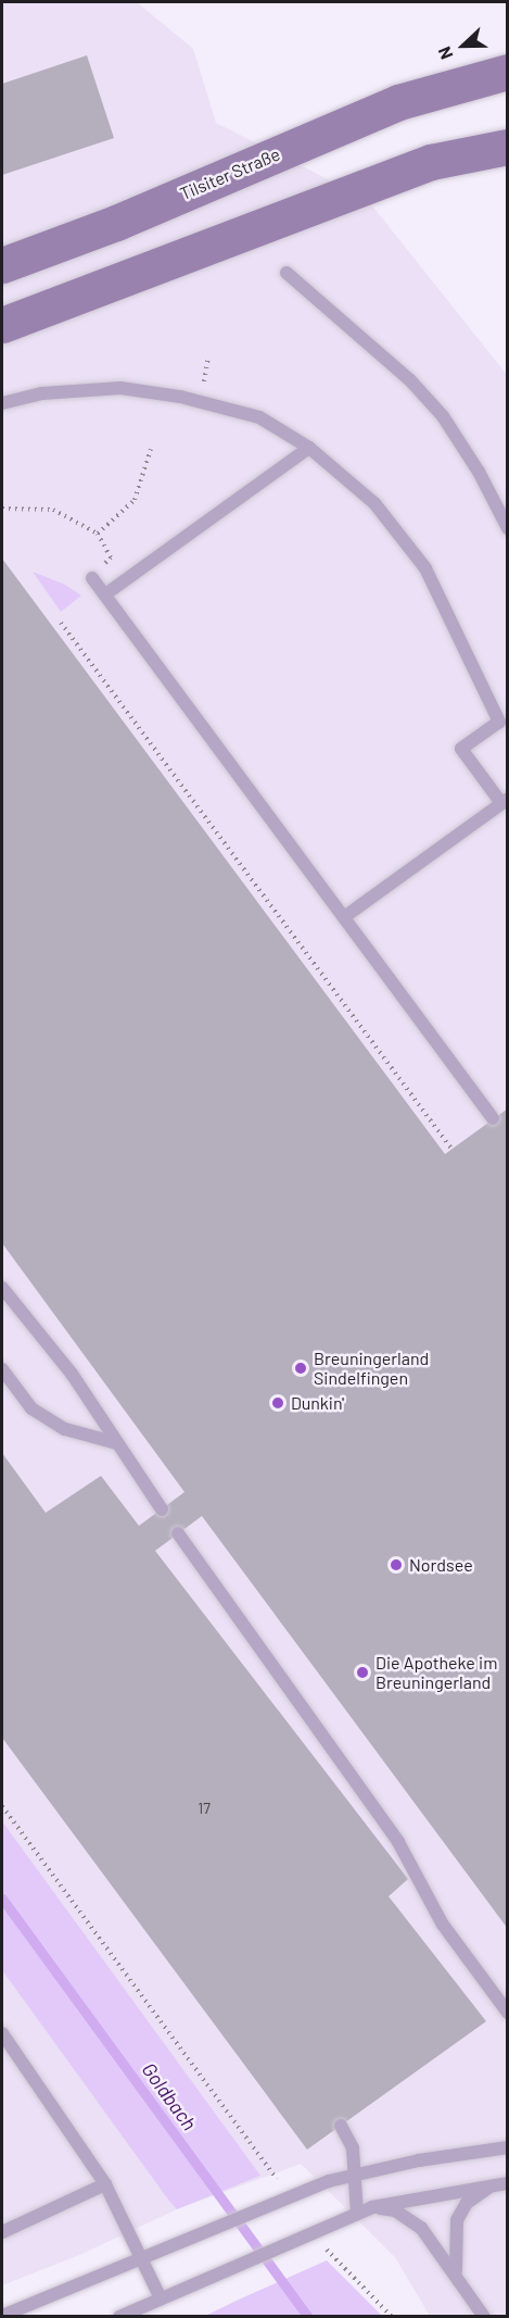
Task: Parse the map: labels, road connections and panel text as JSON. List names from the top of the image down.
{
  "streets": {
    "main road": ["Tilsiter Straße"]
  },
  "water": ["Goldbach"],
  "places": [
    "Breuningerland Sindelfingen",
    "Dunkin'",
    "Nordsee",
    "Die Apotheke im Breuningerland"
  ],
  "house_numbers": ["17"],
  "north": "left"
}
